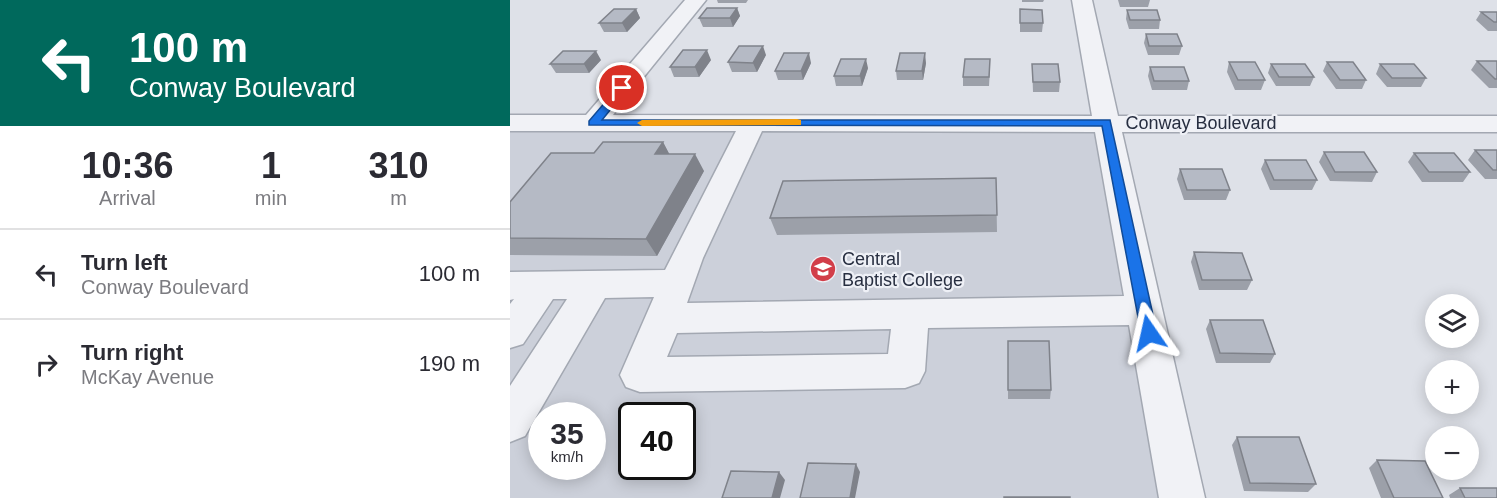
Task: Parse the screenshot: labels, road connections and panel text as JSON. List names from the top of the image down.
{
  "streets": {
    "street": ["Conway Boulevard"]
  },
  "places": {
    "school or university": ["Central Baptist College"]
  },
  "page": {
    "turn": ["100 m", "Conway Boulevard"],
    "eta": [
      "10:36",
      "Arrival",
      "1",
      "min",
      "310",
      "m"
    ],
    "list": [
      {
        "name": "Turn left",
        "note": "Conway Boulevard",
        "value": "100 m"
      },
      {
        "name": "Turn right",
        "note": "McKay Avenue",
        "value": "190 m"
      }
    ],
    "map_buttons": ["+", "−"],
    "speed": "35 km/h",
    "limit": "40"
  }
}
